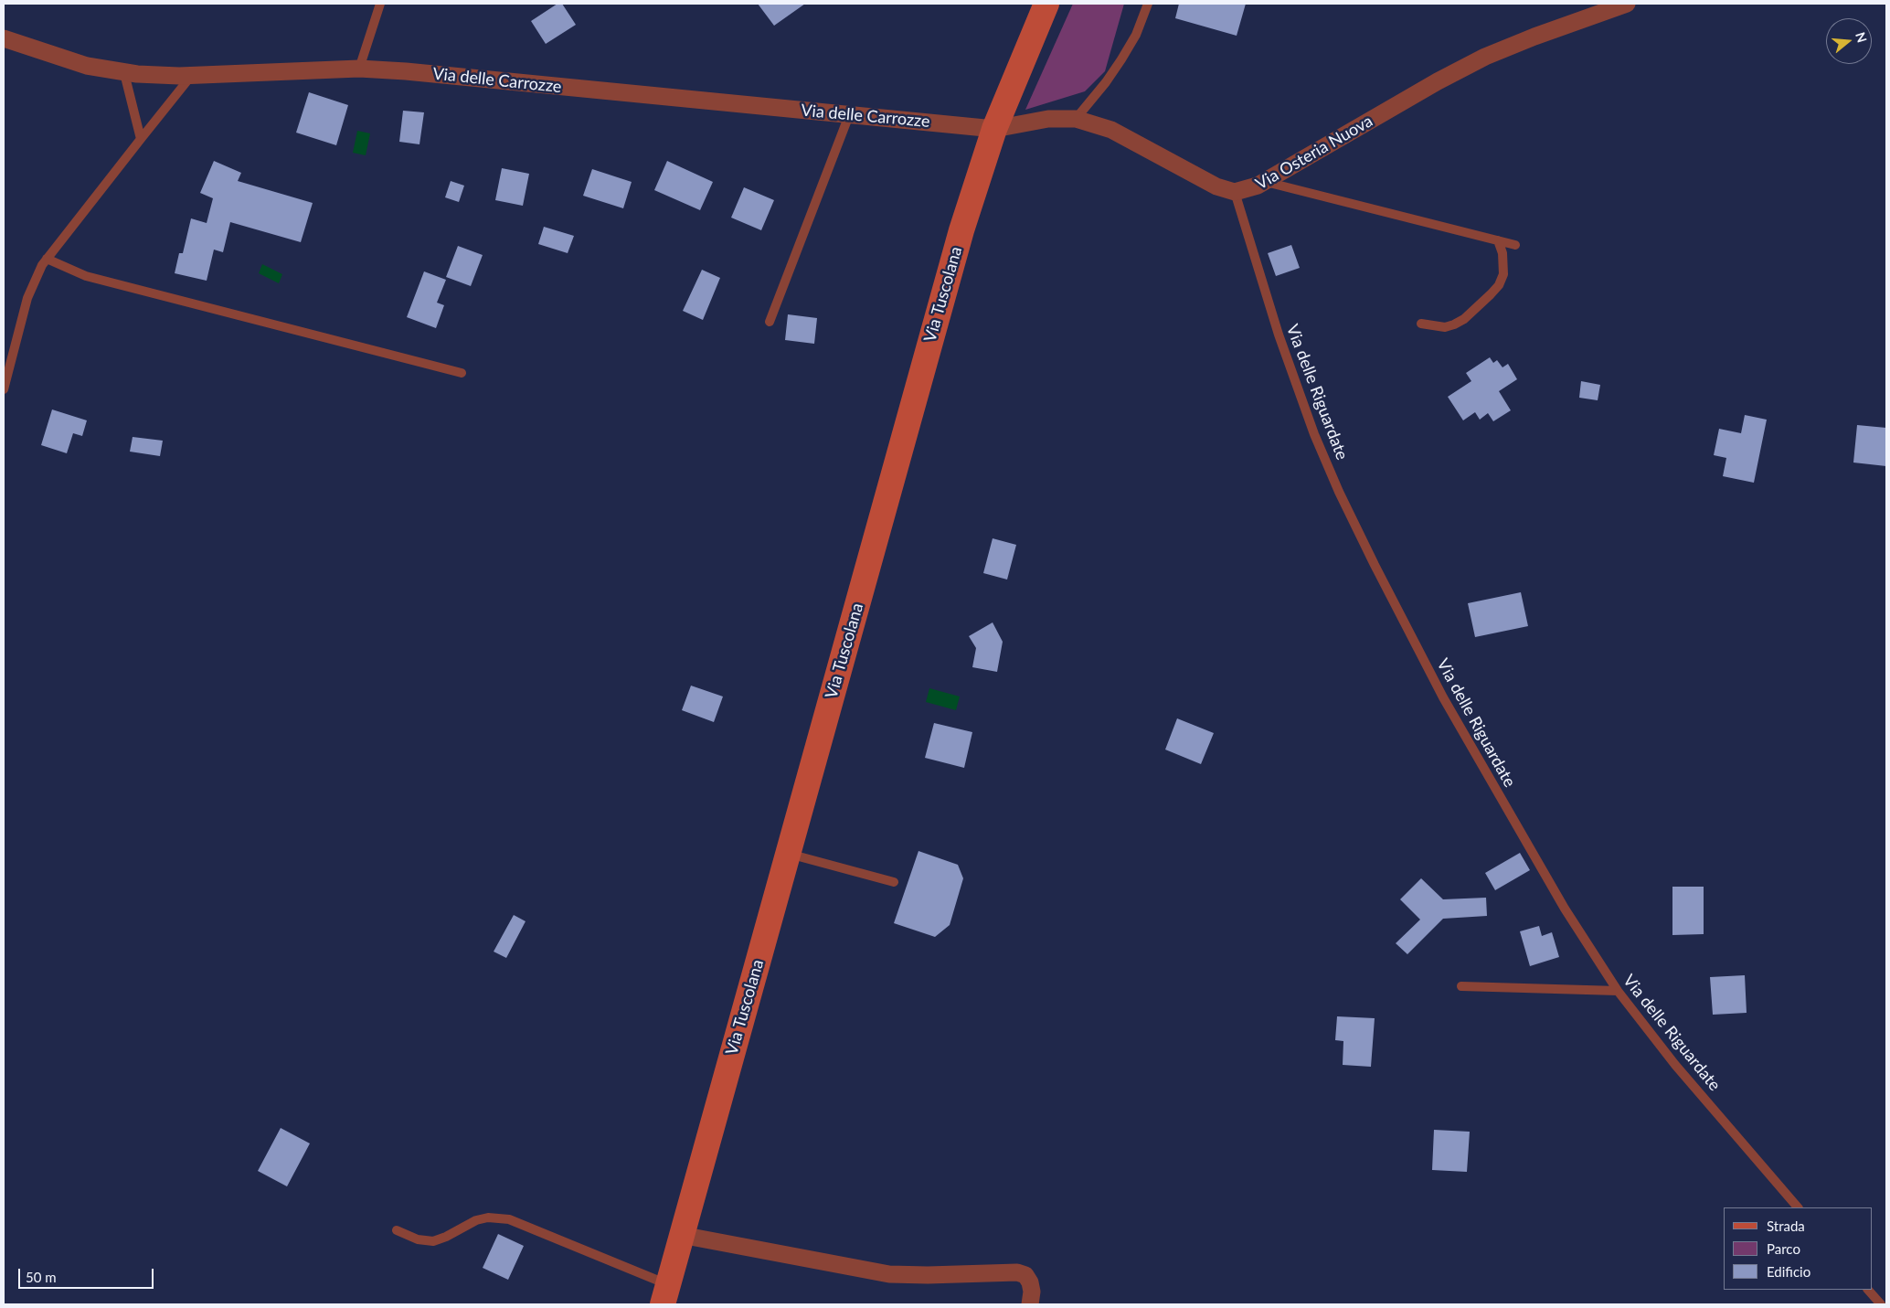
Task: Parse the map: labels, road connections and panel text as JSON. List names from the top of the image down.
{
  "streets": {
    "main road": ["Via Tuscolana"],
    "street": ["Via delle Carrozze", "Via Osteria Nuova"],
    "lane": ["Via delle Riguardate"]
  },
  "crossings": [
    ["Via delle Carrozze", "Via Osteria Nuova"],
    ["Via delle Carrozze", "Via Tuscolana"],
    ["Via Osteria Nuova", "Via Tuscolana"],
    ["Via Osteria Nuova", "Via delle Riguardate"]
  ],
  "legend": ["Strada", "Parco", "Edificio"],
  "scale_bar": "50 m",
  "north": "right"
}
